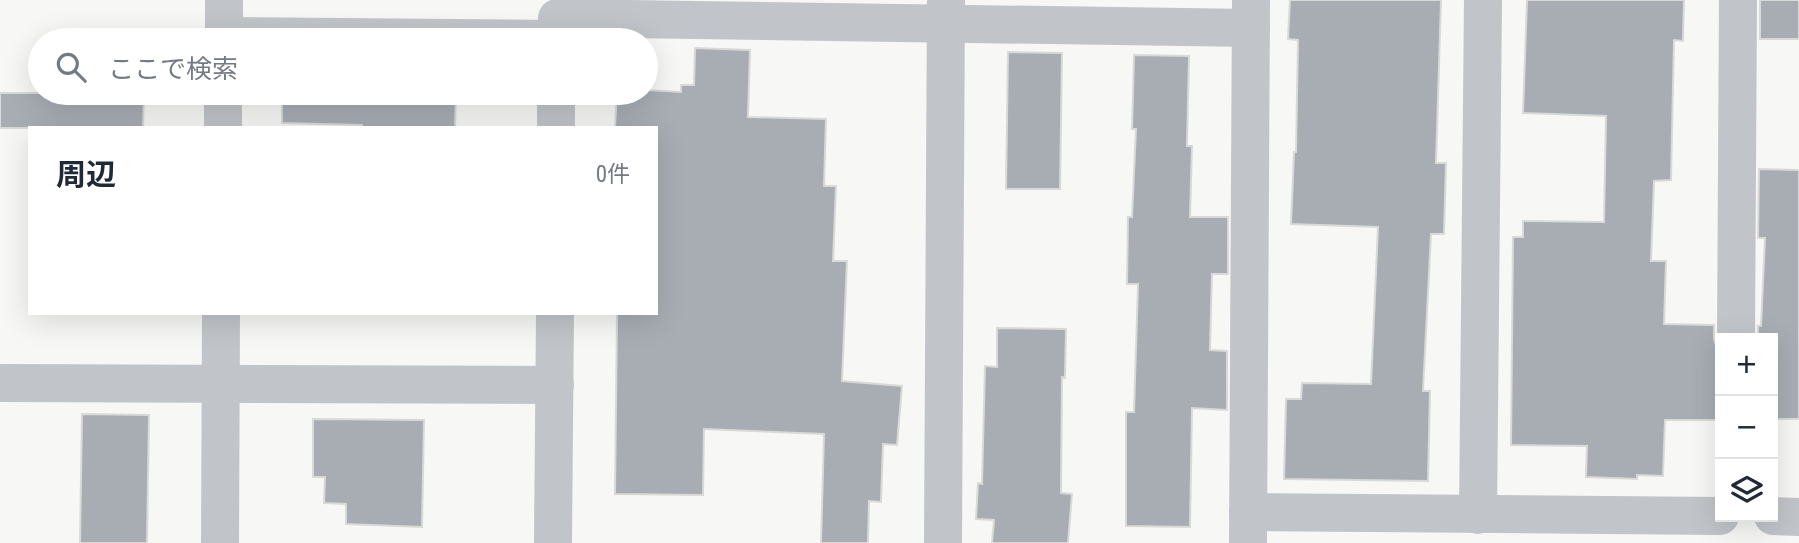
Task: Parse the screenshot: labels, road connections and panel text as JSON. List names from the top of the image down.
{
  "page": {
    "search": "ここで検索",
    "heading": ["周辺", "0件"],
    "map_buttons": ["+", "−"]
  }
}
